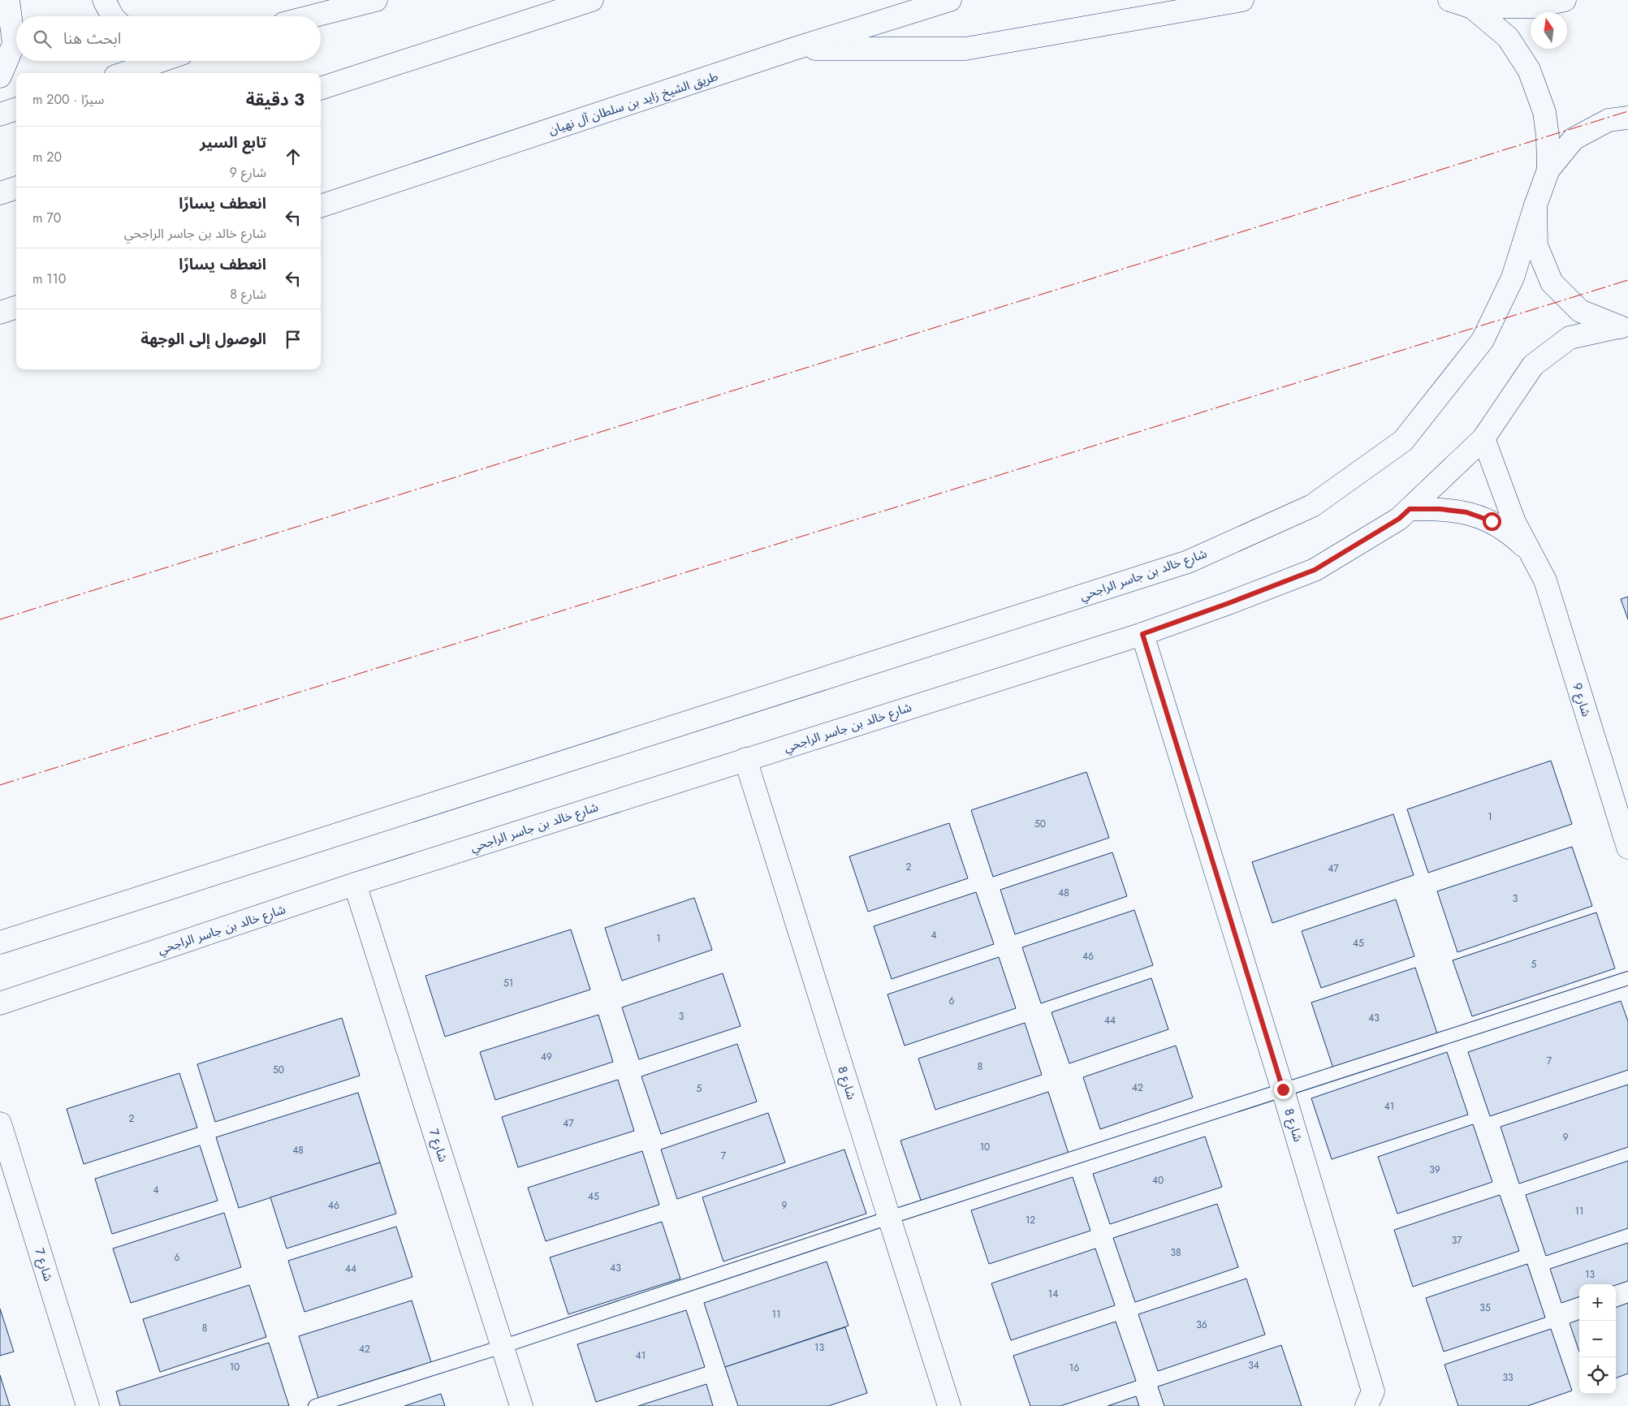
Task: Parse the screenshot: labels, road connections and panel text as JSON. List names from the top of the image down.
{
  "streets": {
    "main road": [
      "طريق الشيخ زايد بن سلطان آل نهيان",
      "شارع خالد بن جاسر الراجحي",
      "شارع 9",
      "شارع 8",
      "شارع 7"
    ]
  },
  "crossings": [
    ["شارع خالد بن جاسر الراجحي", "شارع 9"],
    ["شارع خالد بن جاسر الراجحي", "شارع 8"],
    ["شارع خالد بن جاسر الراجحي", "شارع 7"]
  ],
  "house_numbers": [
    "1",
    "50",
    "2",
    "47",
    "48",
    "3",
    "4",
    "1",
    "45",
    "46",
    "5",
    "51",
    "6",
    "3",
    "43",
    "44",
    "49",
    "7",
    "8",
    "50",
    "42",
    "5",
    "41",
    "2",
    "47",
    "9",
    "10",
    "48",
    "7",
    "39",
    "40",
    "4",
    "45",
    "46",
    "9",
    "11",
    "12",
    "37",
    "38",
    "6",
    "43",
    "44",
    "13",
    "14",
    "35",
    "11",
    "36",
    "8",
    "13",
    "42",
    "41",
    "34",
    "10",
    "16",
    "33"
  ],
  "north": "top",
  "page": {
    "search": "ابحث هنا",
    "heading": ["3 دقيقة", "سيرًا · 200 m"],
    "list": [
      ["تابع السير", "شارع 9", "20 m"],
      ["انعطف يسارًا", "شارع خالد بن جاسر الراجحي", "70 m"],
      ["انعطف يسارًا", "شارع 8", "110 m"],
      "الوصول إلى الوجهة"
    ],
    "map_buttons": ["+", "−"]
  }
}
